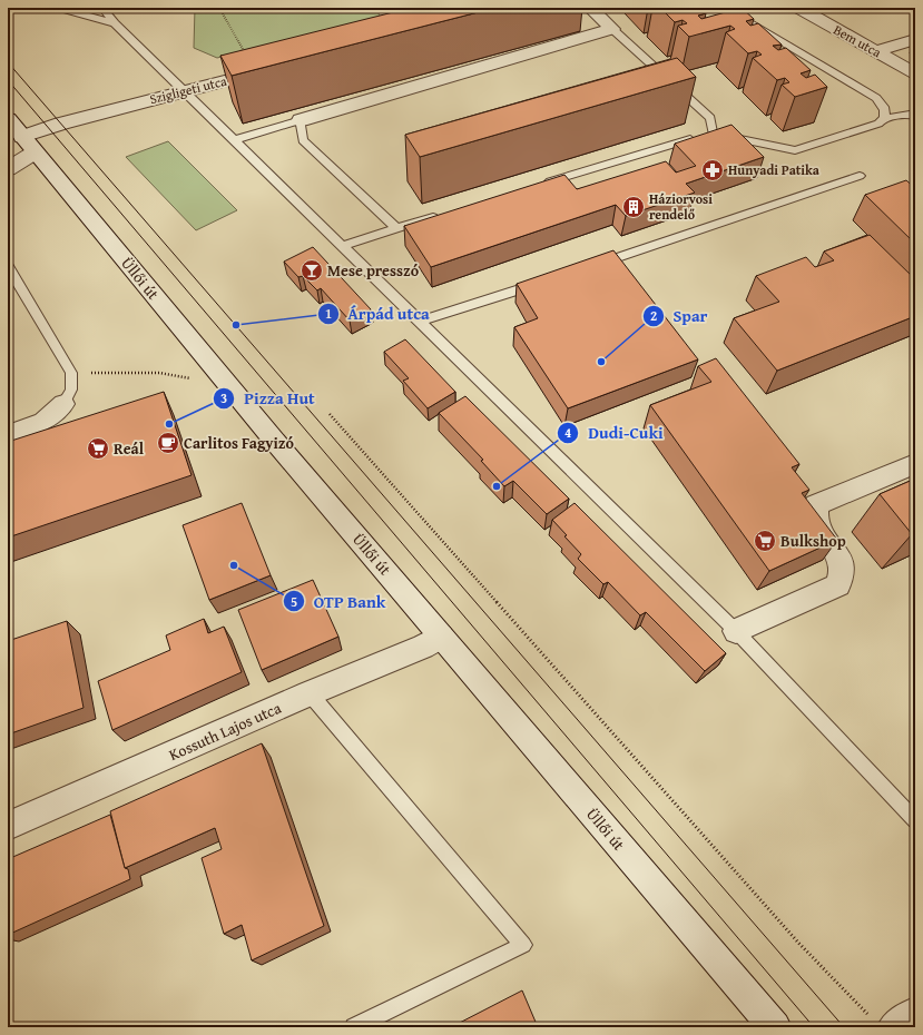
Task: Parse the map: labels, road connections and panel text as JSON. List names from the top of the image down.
{
  "streets": {
    "street": [
      "Bem utca",
      "Szigligeti utca",
      "Üllői út",
      "Kossuth Lajos utca"
    ]
  },
  "crossings": [
    ["Szigligeti utca", "Üllői út"],
    ["Üllői út", "Kossuth Lajos utca"]
  ],
  "places": {
    "pharmacy": ["Hunyadi Patika"],
    "building": ["Háziorvosi rendelő"],
    "bar": ["Mese presszó"],
    "other": [
      "Árpád utca",
      "Spar",
      "Pizza Hut",
      "Dudi-Cuki",
      "OTP Bank"
    ],
    "cafe": ["Carlitos Fagyizó"],
    "supermarket": ["Reál", "Bulkshop"]
  }
}
